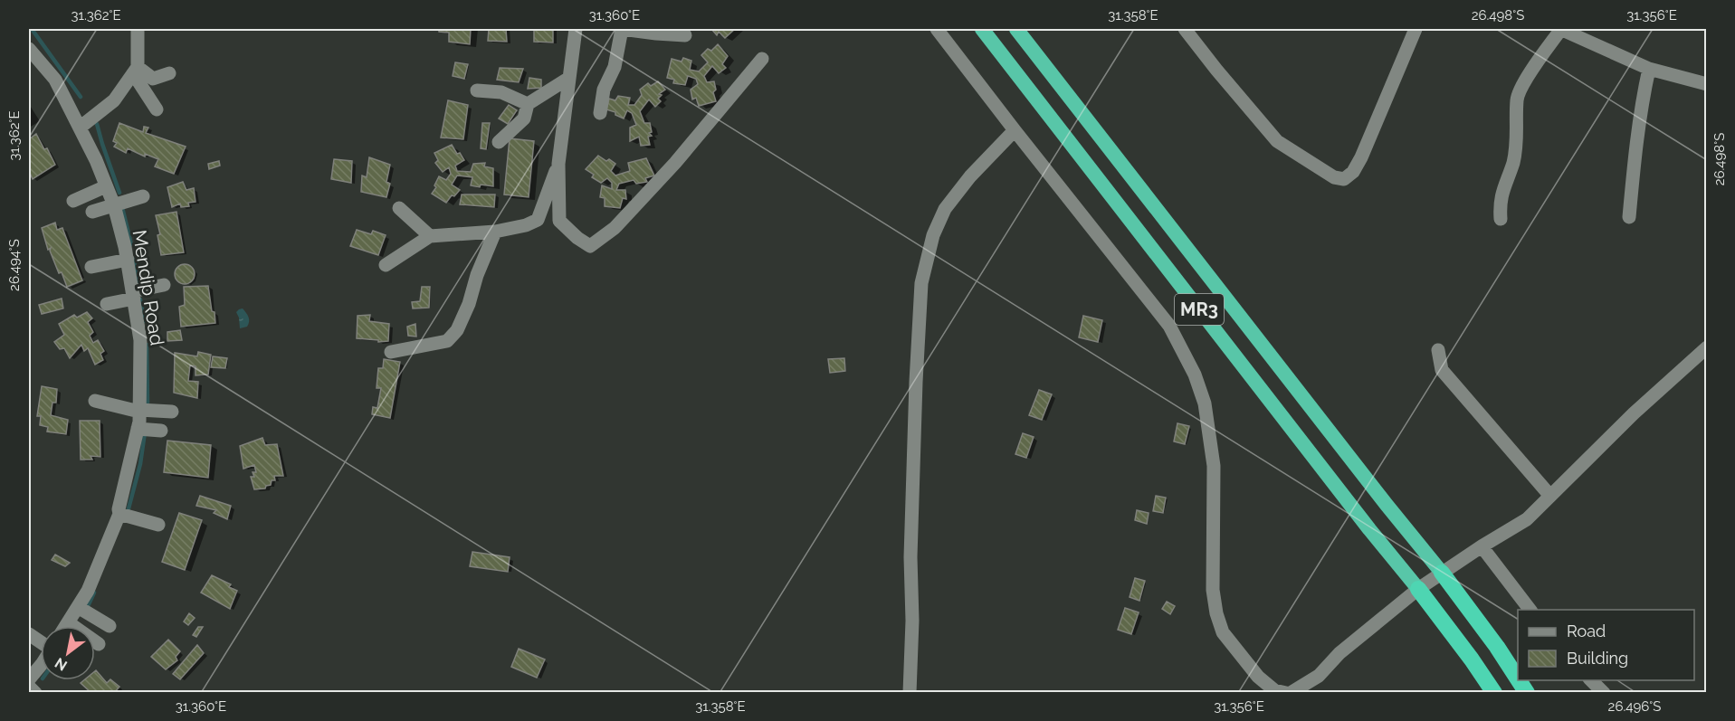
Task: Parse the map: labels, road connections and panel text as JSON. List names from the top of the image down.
{
  "streets": {
    "highway": ["MR3"],
    "street": ["Mendip Road"]
  },
  "legend": ["Road", "Building"],
  "north": "bottom left",
  "coordinates": [
    "31.362°E",
    "31.360°E",
    "31.358°E",
    "26.498°S",
    "31.356°E",
    "26.494°S",
    "26.496°S"
  ]
}
